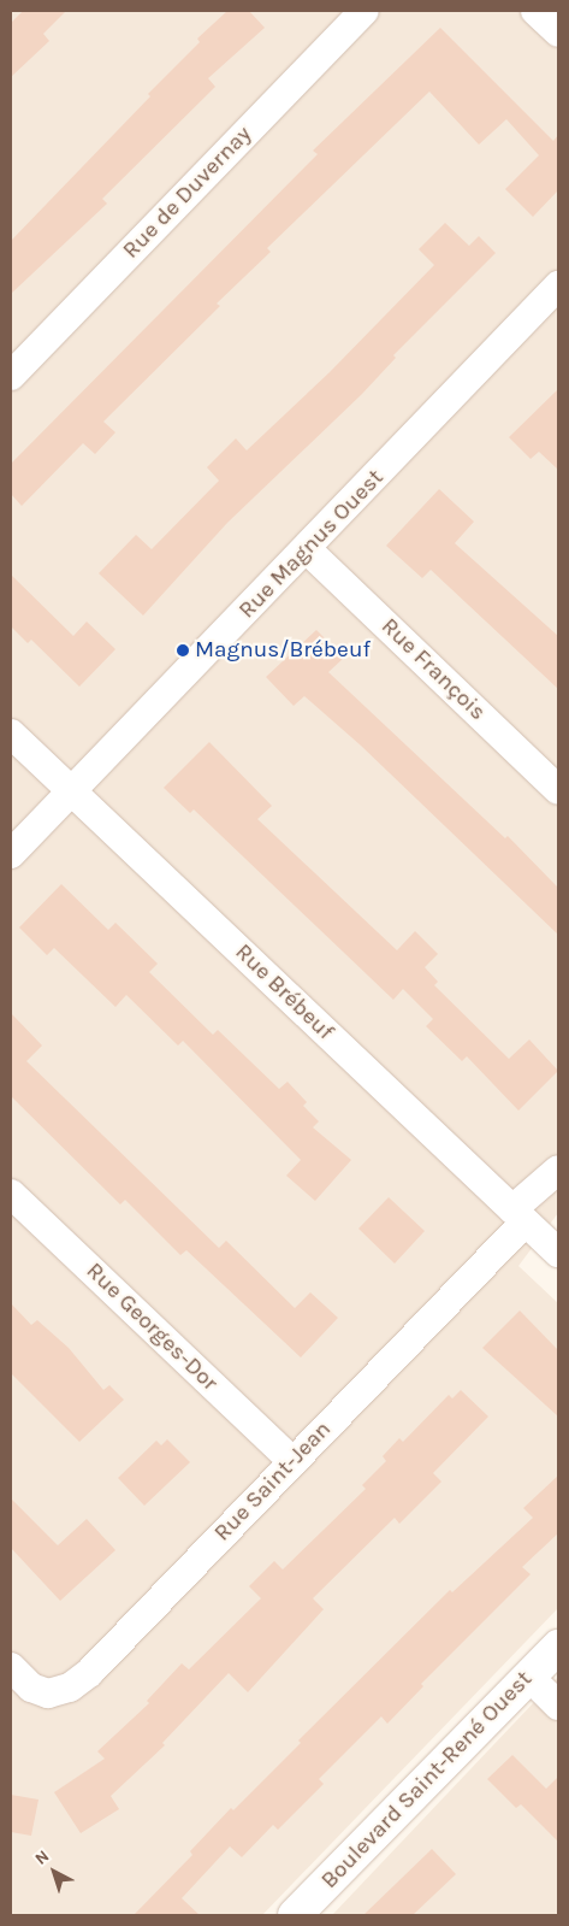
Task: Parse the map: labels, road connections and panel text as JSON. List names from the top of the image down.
{
  "streets": {
    "street": [
      "Rue de Duvernay",
      "Rue Magnus Ouest",
      "Rue François",
      "Rue Brébeuf",
      "Rue Georges-Dor",
      "Rue Saint-Jean",
      "Boulevard Saint-René Ouest"
    ]
  },
  "crossings": [
    ["Rue Magnus Ouest", "Rue François"],
    ["Rue Magnus Ouest", "Rue Brébeuf"],
    ["Rue Brébeuf", "Rue Saint-Jean"],
    ["Rue Georges-Dor", "Rue Saint-Jean"]
  ],
  "places": ["Magnus/Brébeuf"],
  "north": "top left"
}
